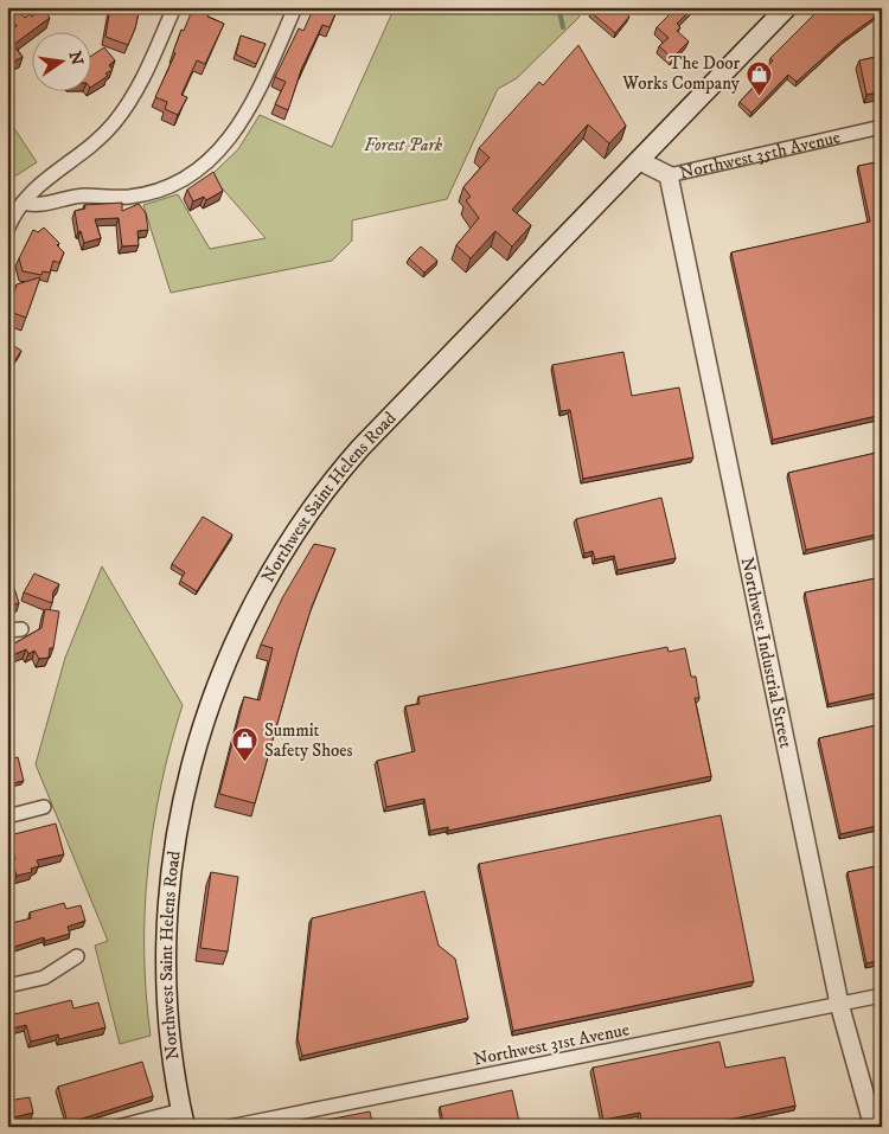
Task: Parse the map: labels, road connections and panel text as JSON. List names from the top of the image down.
{
  "streets": {
    "main road": ["Northwest Saint Helens Road"],
    "street": ["Northwest 35th Avenue", "Northwest Industrial Street", "Northwest 31st Avenue"]
  },
  "crossings": [
    ["Northwest 35th Avenue", "Northwest Saint Helens Road"],
    ["Northwest 35th Avenue", "Northwest Industrial Street"],
    ["Northwest Industrial Street", "Northwest 31st Avenue"]
  ],
  "parks": ["Forest Park"],
  "places": {
    "shop": ["The Door Works Company", "Summit Safety Shoes"]
  },
  "north": "right"
}
